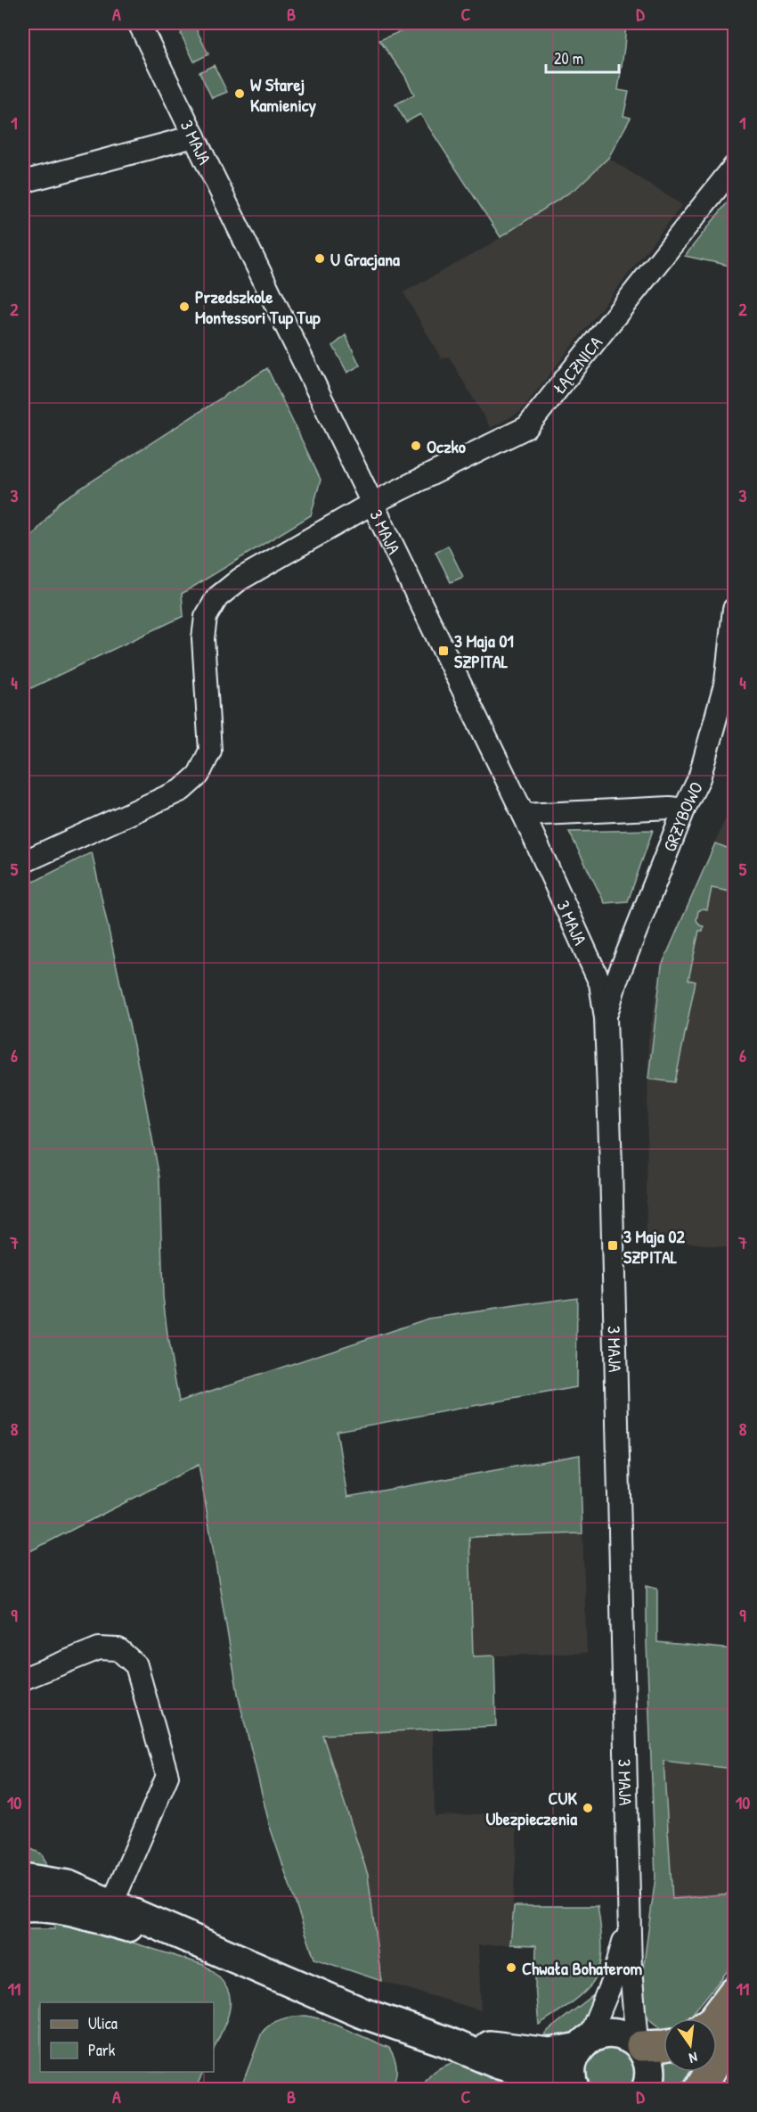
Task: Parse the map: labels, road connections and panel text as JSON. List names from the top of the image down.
{
  "streets": {
    "street": ["3 MAJA", "ŁĄCZNICA", "GRZYBOWO"]
  },
  "crossings": [
    ["3 MAJA", "ŁĄCZNICA"],
    ["3 MAJA", "GRZYBOWO"]
  ],
  "places": {
    "other": [
      "W Starej Kamienicy",
      "U Gracjana",
      "Przedszkole Montessori Tup Tup",
      "Oczko",
      "CUK Ubezpieczenia",
      "Chwała Bohaterom"
    ],
    "transit": ["3 Maja 01 SZPITAL", "3 Maja 02 SZPITAL"]
  },
  "legend": ["Ulica", "Park"],
  "scale_bar": "20 m",
  "north": "bottom",
  "grid": {
    "columns": [
      "A",
      "B",
      "C",
      "D"
    ],
    "rows": [
      "1",
      "2",
      "3",
      "4",
      "5",
      "6",
      "7",
      "8",
      "9",
      "10",
      "11"
    ]
  }
}
